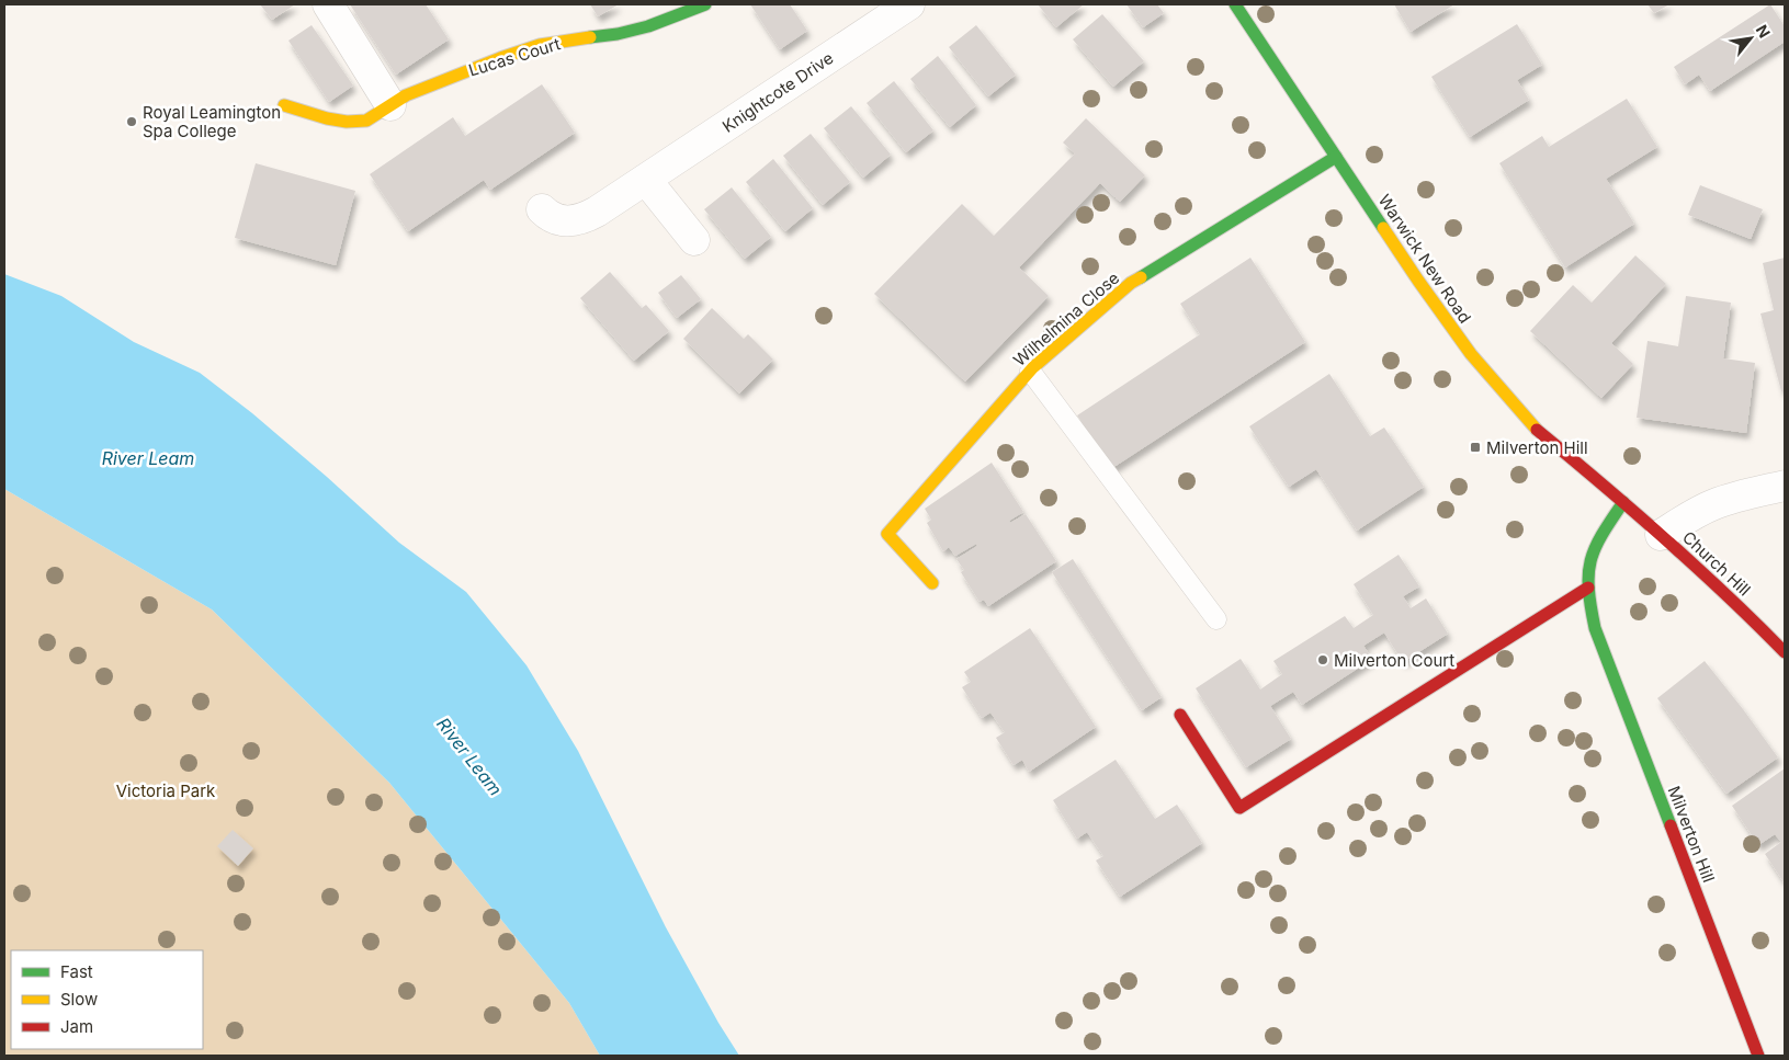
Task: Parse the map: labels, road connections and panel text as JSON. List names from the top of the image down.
{
  "streets": {
    "street": [
      "Lucas Court",
      "Knightcote Drive",
      "Warwick New Road",
      "Wilhelmina Close",
      "Church Hill",
      "Milverton Hill"
    ]
  },
  "crossings": [
    ["Warwick New Road", "Wilhelmina Close"],
    ["Warwick New Road", "Church Hill"],
    ["Warwick New Road", "Milverton Hill"],
    ["Church Hill", "Milverton Hill"]
  ],
  "water": ["River Leam"],
  "parks": ["Victoria Park"],
  "places": {
    "other": ["Royal Leamington Spa College", "Milverton Court"],
    "transit": ["Milverton Hill"]
  },
  "legend": ["Fast", "Slow", "Jam"],
  "north": "top right"
}
